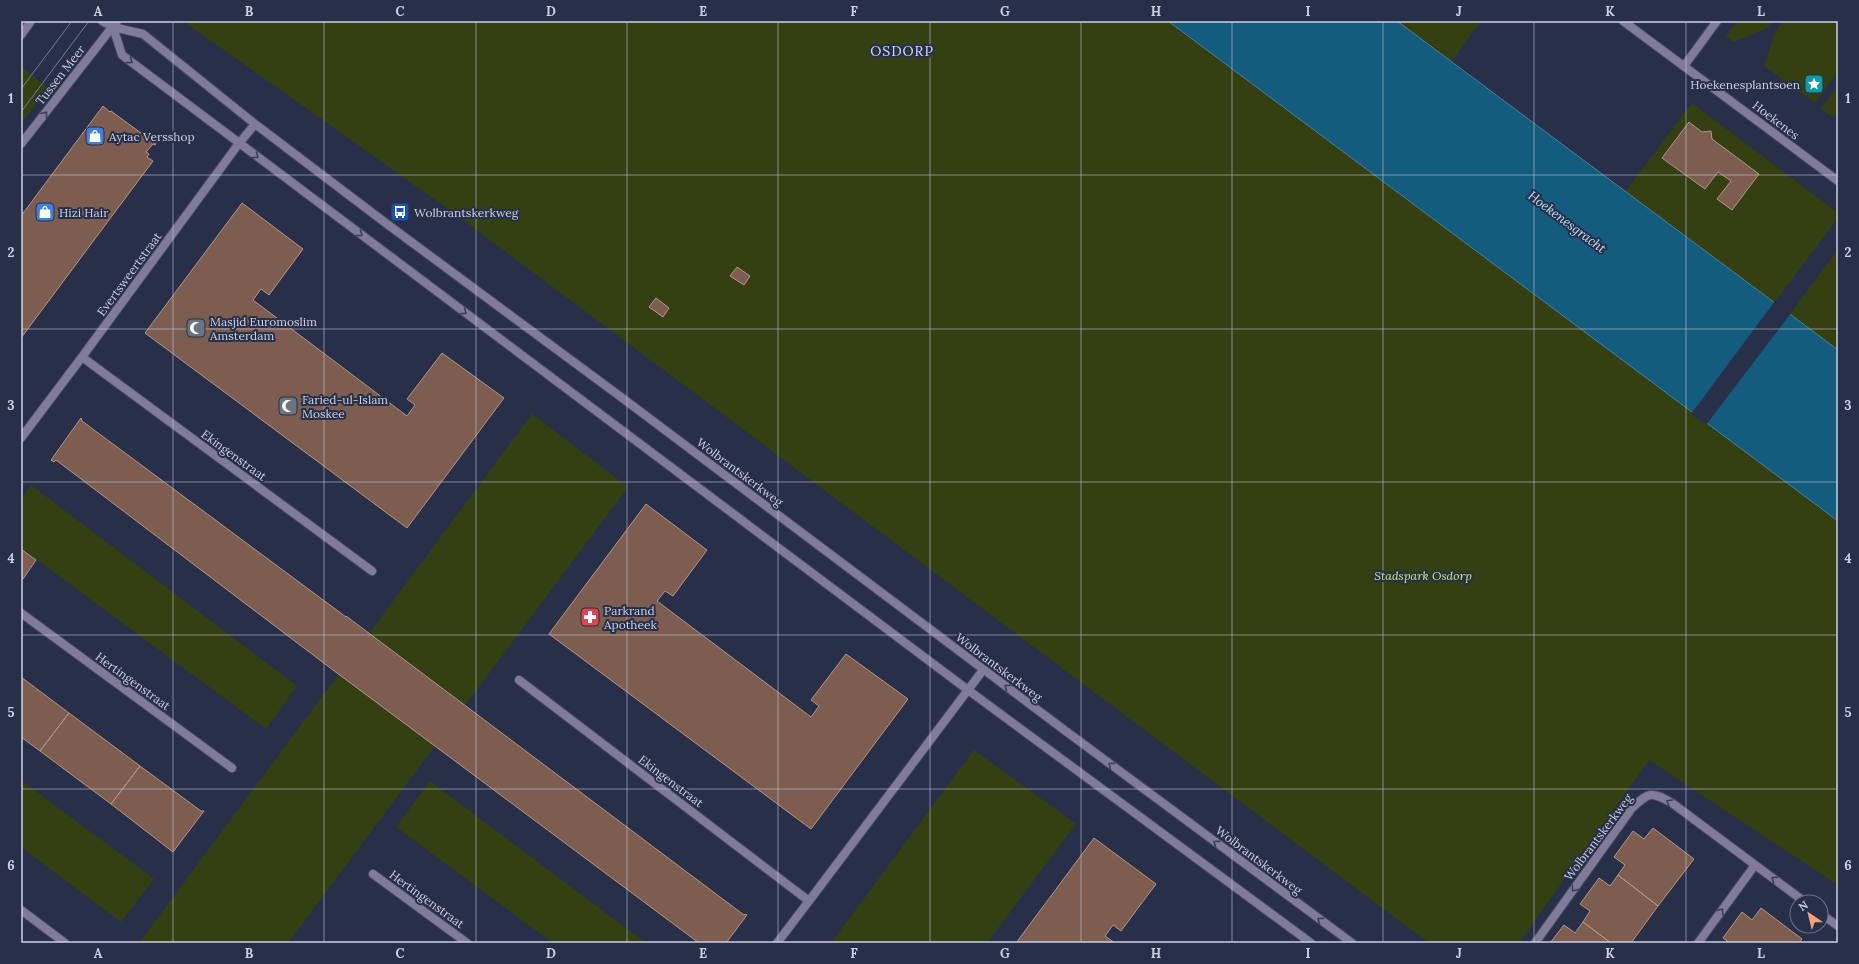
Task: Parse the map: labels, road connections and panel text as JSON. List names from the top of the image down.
{
  "streets": {
    "street": [
      "Tussen Meer",
      "Hoekenes",
      "Evertsweertstraat",
      "Ekingenstraat",
      "Wolbrantskerkweg",
      "Hertingenstraat"
    ]
  },
  "crossings": [
    ["Tussen Meer", "Wolbrantskerkweg"],
    ["Evertsweertstraat", "Ekingenstraat"],
    ["Evertsweertstraat", "Wolbrantskerkweg"]
  ],
  "one_way": ["Tussen Meer"],
  "districts": ["OSDORP"],
  "water": ["Hoekenesgracht"],
  "parks": ["Stadspark Osdorp"],
  "places": {
    "place": ["Hoekenesplantsoen"],
    "shop": ["Aytac Versshop", "Hizi Hair"],
    "bus stop": ["Wolbrantskerkweg"],
    "mosque": ["Masjid Euromoslim Amsterdam", "Faried-ul-Islam Moskee"],
    "pharmacy": ["Parkrand Apotheek"]
  },
  "north": "top left",
  "grid": {
    "columns": [
      "A",
      "B",
      "C",
      "D",
      "E",
      "F",
      "G",
      "H",
      "I",
      "J",
      "K",
      "L"
    ],
    "rows": [
      "1",
      "2",
      "3",
      "4",
      "5",
      "6"
    ]
  }
}
